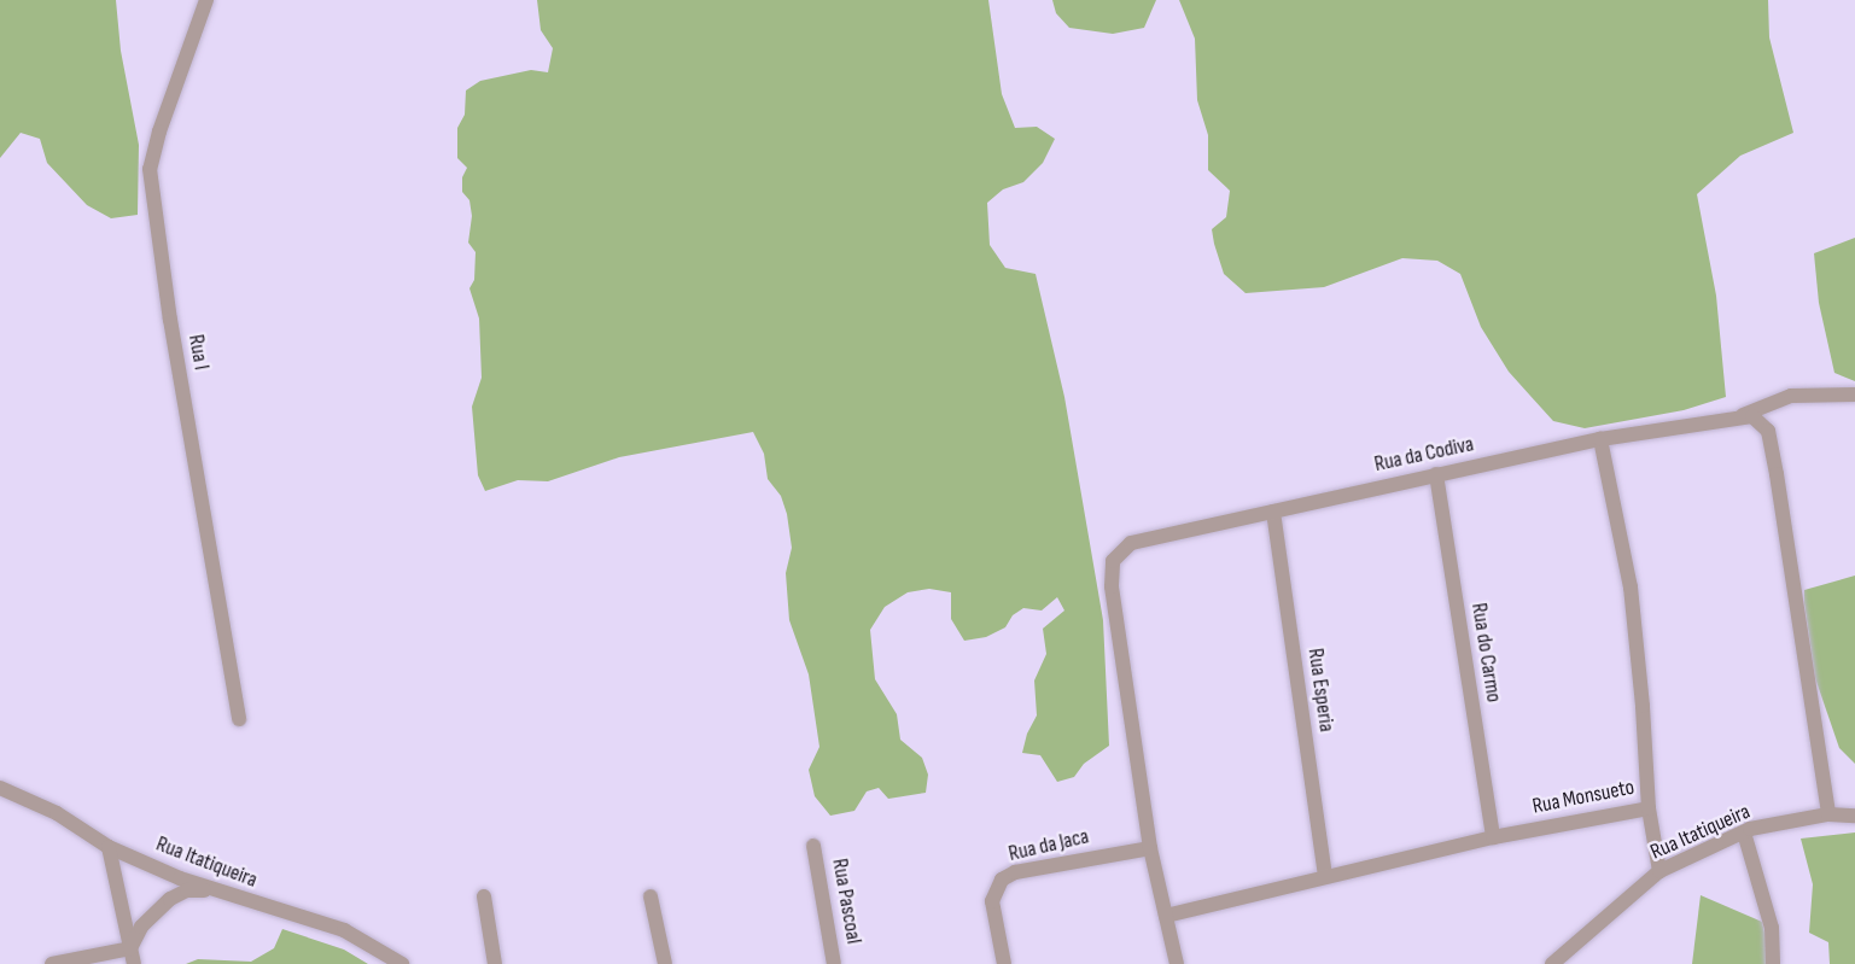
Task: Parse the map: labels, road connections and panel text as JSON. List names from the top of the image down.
{
  "streets": {
    "street": [
      "Rua I",
      "Rua da Codiva",
      "Rua do Carmo",
      "Rua Esperia",
      "Rua Monsueto",
      "Rua Itatiqueira",
      "Rua da Jaca",
      "Rua Pascoal"
    ]
  },
  "crossings": [
    ["Rua da Codiva", "Rua do Carmo"],
    ["Rua da Codiva", "Rua Esperia"],
    ["Rua da Codiva", "Rua Monsueto"],
    ["Rua da Codiva", "Rua da Jaca"],
    ["Rua do Carmo", "Rua Monsueto"],
    ["Rua Esperia", "Rua Monsueto"]
  ]
}
